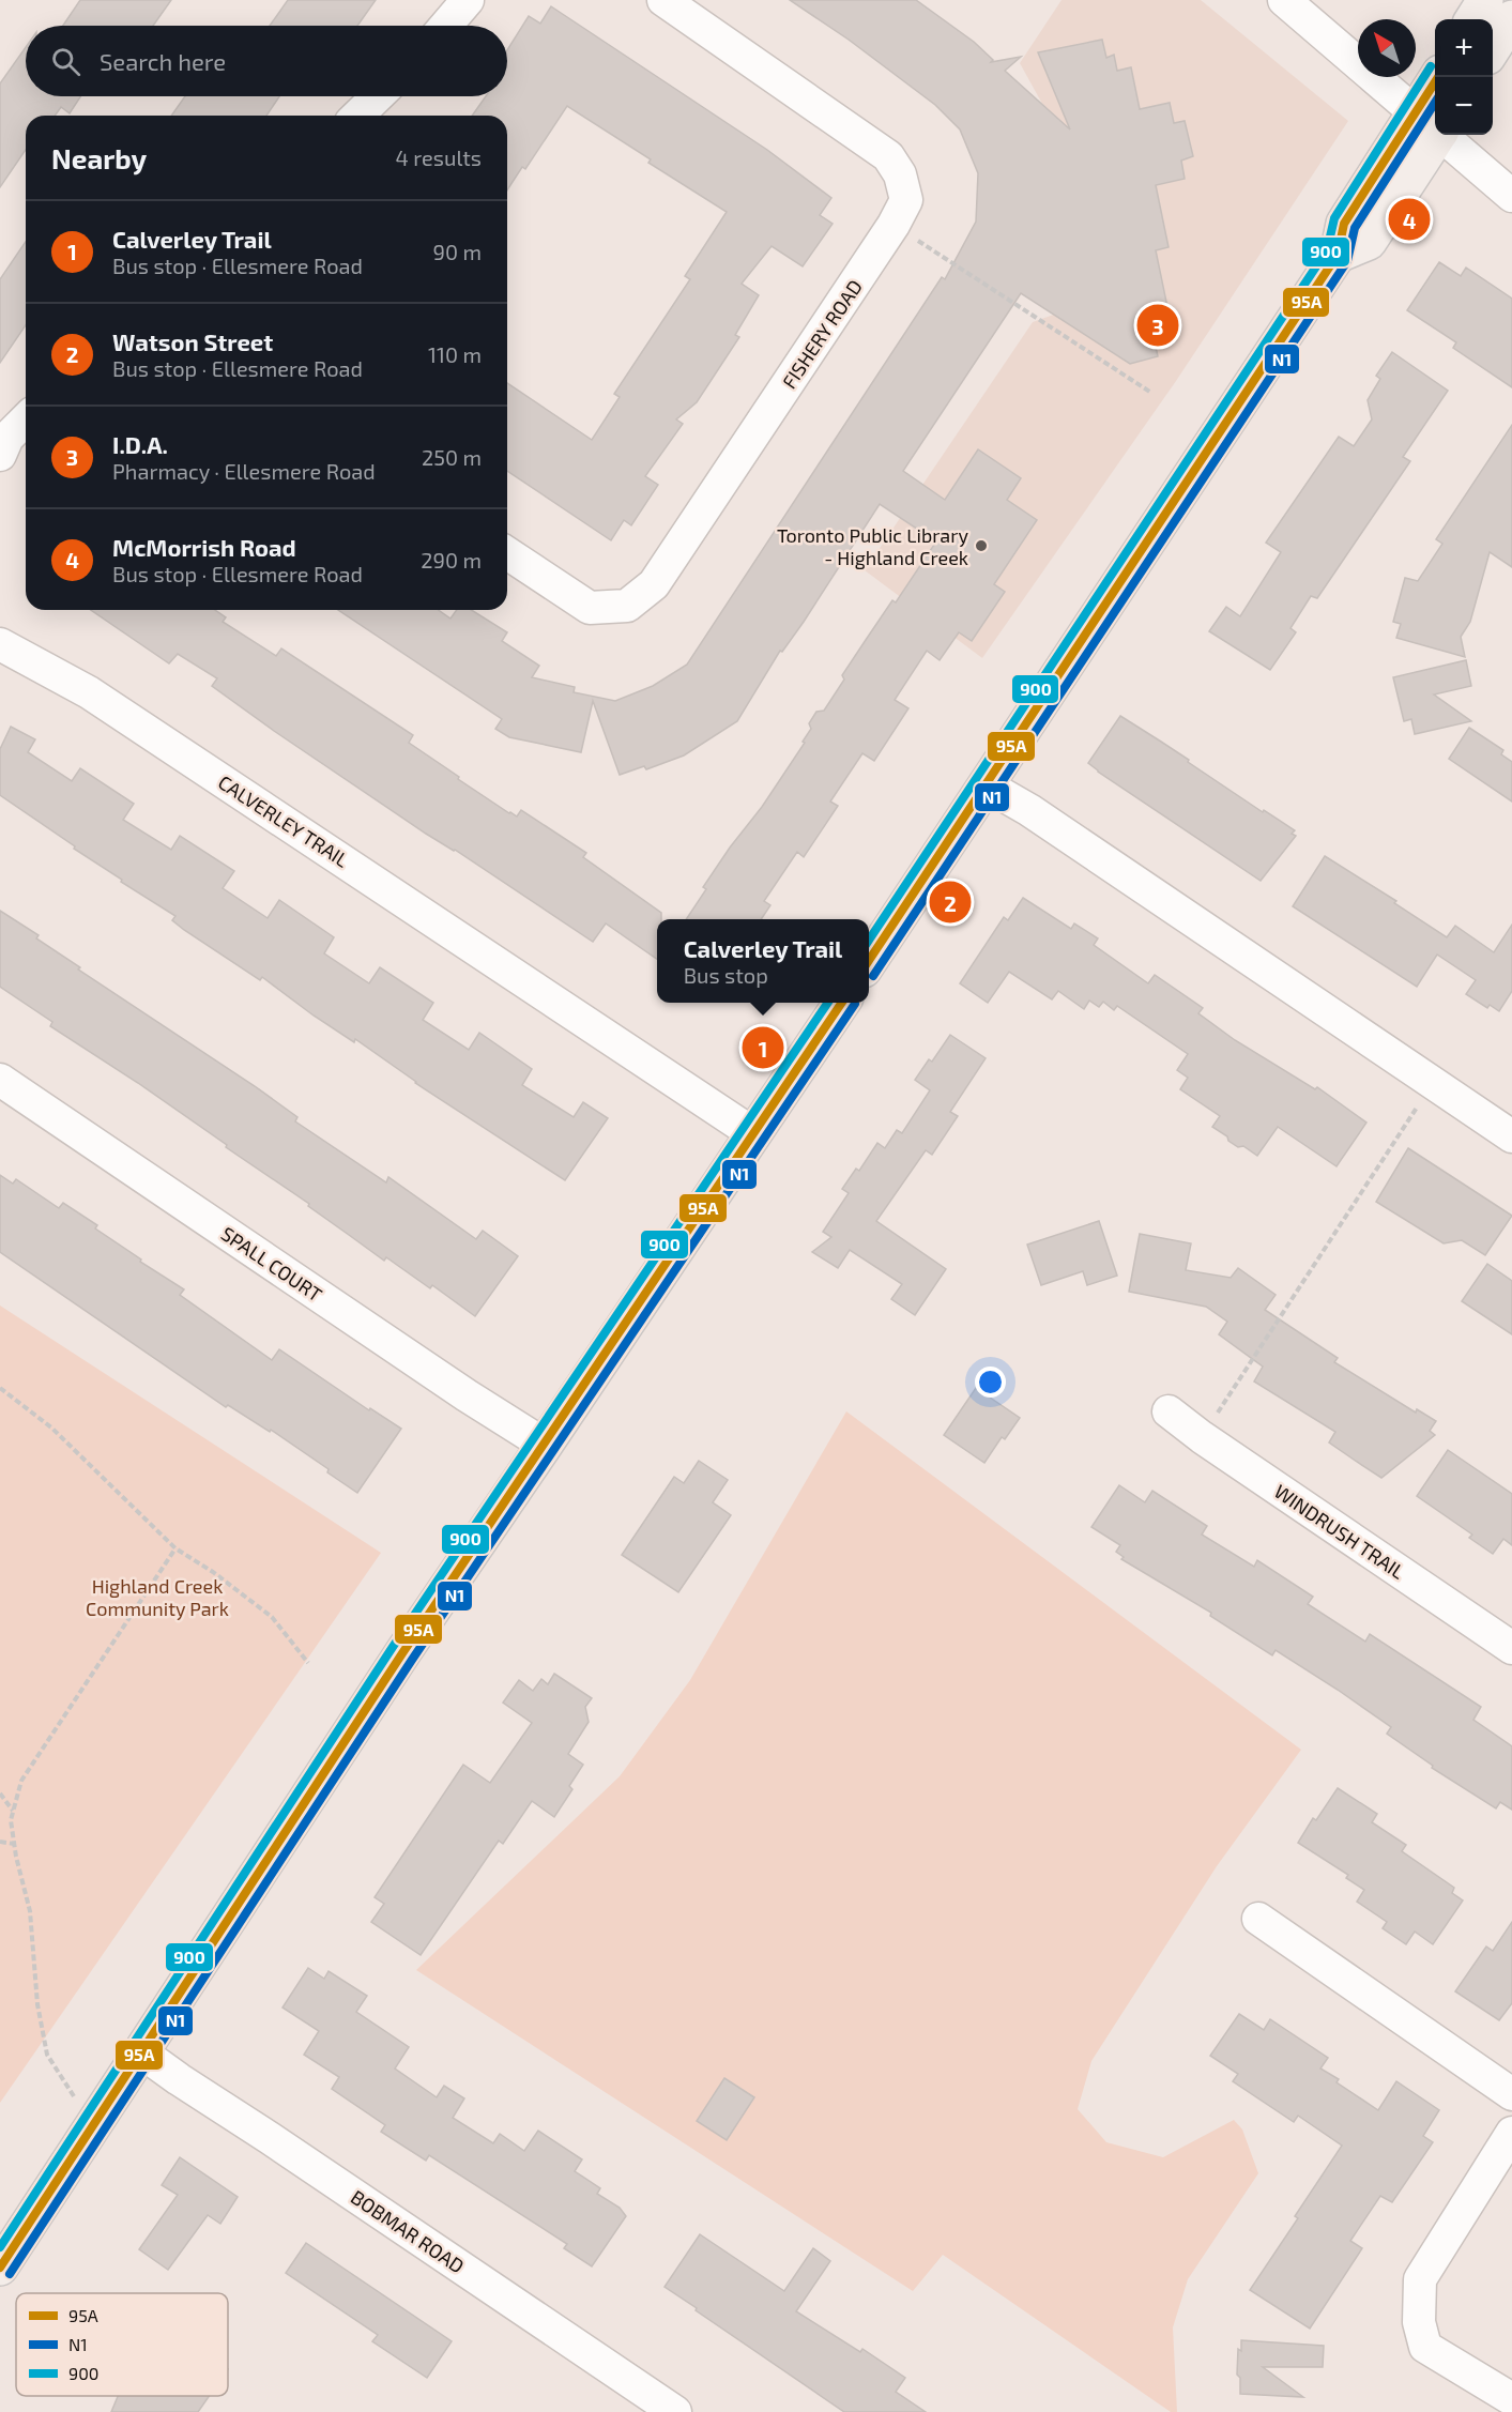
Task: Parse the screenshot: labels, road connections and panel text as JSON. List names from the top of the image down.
{
  "streets": {
    "street": [
      "FISHERY ROAD",
      "CALVERLEY TRAIL",
      "SPALL COURT",
      "WINDRUSH TRAIL",
      "BOBMAR ROAD"
    ]
  },
  "parks": ["Highland Creek Community Park"],
  "places": ["Toronto Public Library - Highland Creek"],
  "lines": ["transit line 900", "transit line 95A", "transit line N1"],
  "legend": ["95A", "N1", "900"],
  "north": "top left",
  "page": {
    "map_buttons": ["+", "−"],
    "search": "Search here",
    "heading": ["Nearby", "4 results"],
    "pins": [
      "4",
      "3",
      "2",
      "1"
    ],
    "list": [
      {
        "mark": "1",
        "name": "Calverley Trail",
        "note": "Bus stop · Ellesmere Road",
        "value": "90 m"
      },
      {
        "mark": "2",
        "name": "Watson Street",
        "note": "Bus stop · Ellesmere Road",
        "value": "110 m"
      },
      {
        "mark": "3",
        "name": "I.D.A.",
        "note": "Pharmacy · Ellesmere Road",
        "value": "250 m"
      },
      {
        "mark": "4",
        "name": "McMorrish Road",
        "note": "Bus stop · Ellesmere Road",
        "value": "290 m"
      }
    ],
    "popup": ["Calverley Trail", "Bus stop"]
  }
}
